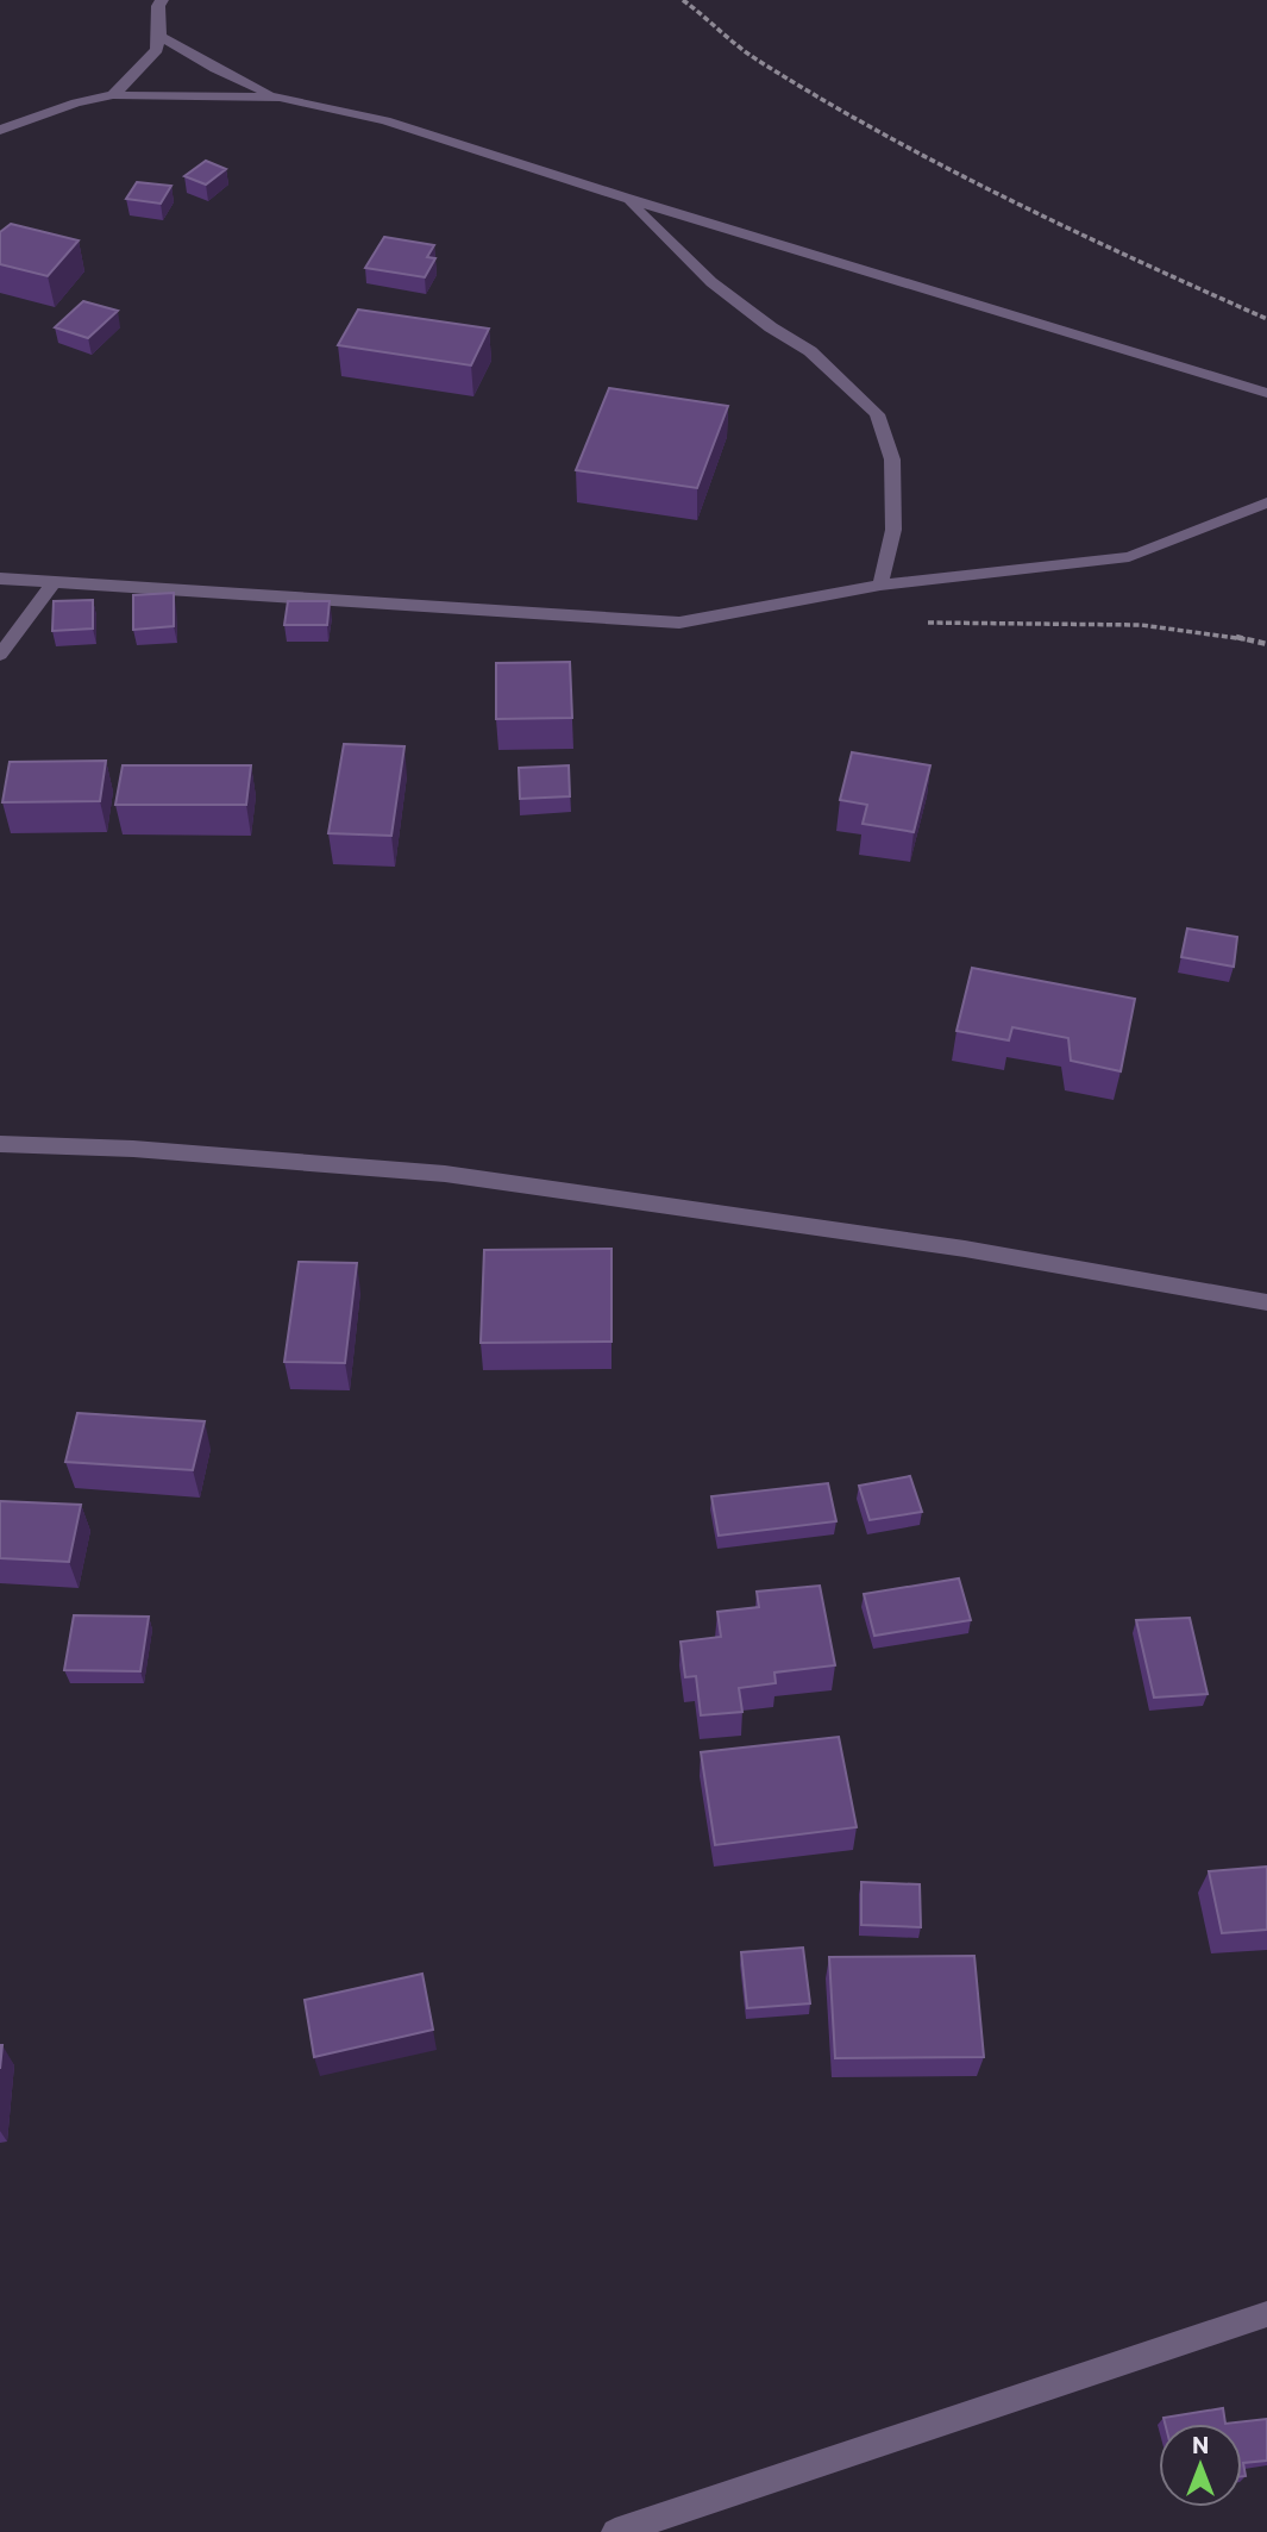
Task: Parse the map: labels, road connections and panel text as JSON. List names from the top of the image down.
{
  "north": "top"
}
